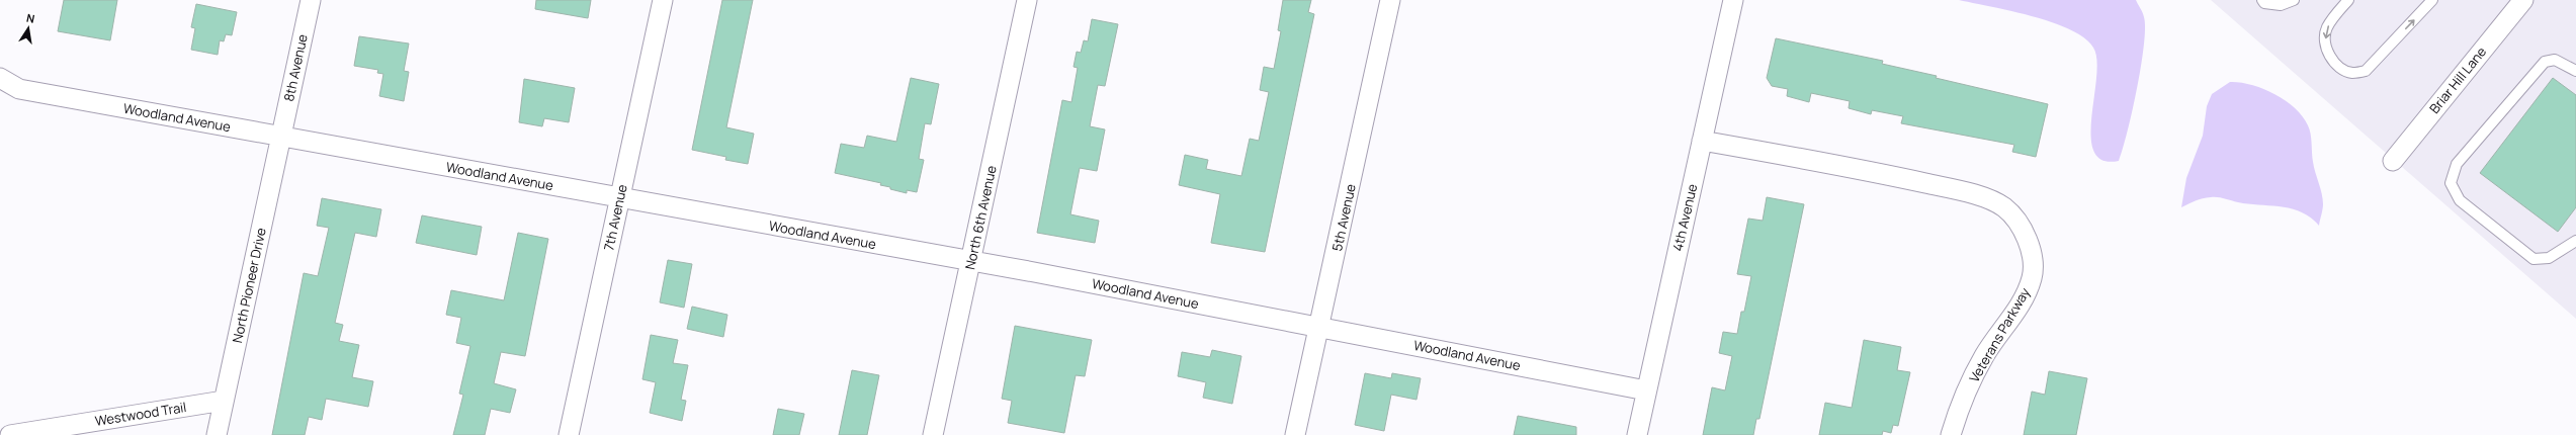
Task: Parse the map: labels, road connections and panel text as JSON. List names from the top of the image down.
{
  "streets": {
    "street": [
      "8th Avenue",
      "Briar Hill Lane",
      "Woodland Avenue",
      "7th Avenue",
      "North 6th Avenue",
      "5th Avenue",
      "4th Avenue",
      "North Pioneer Drive",
      "Veterans Parkway",
      "Westwood Trail"
    ]
  },
  "crossings": [
    ["8th Avenue", "Woodland Avenue"],
    ["8th Avenue", "North Pioneer Drive"],
    ["Woodland Avenue", "7th Avenue"],
    ["Woodland Avenue", "North 6th Avenue"],
    ["Woodland Avenue", "5th Avenue"],
    ["Woodland Avenue", "4th Avenue"],
    ["Woodland Avenue", "North Pioneer Drive"],
    ["4th Avenue", "Veterans Parkway"],
    ["North Pioneer Drive", "Westwood Trail"]
  ],
  "north": "top"
}
